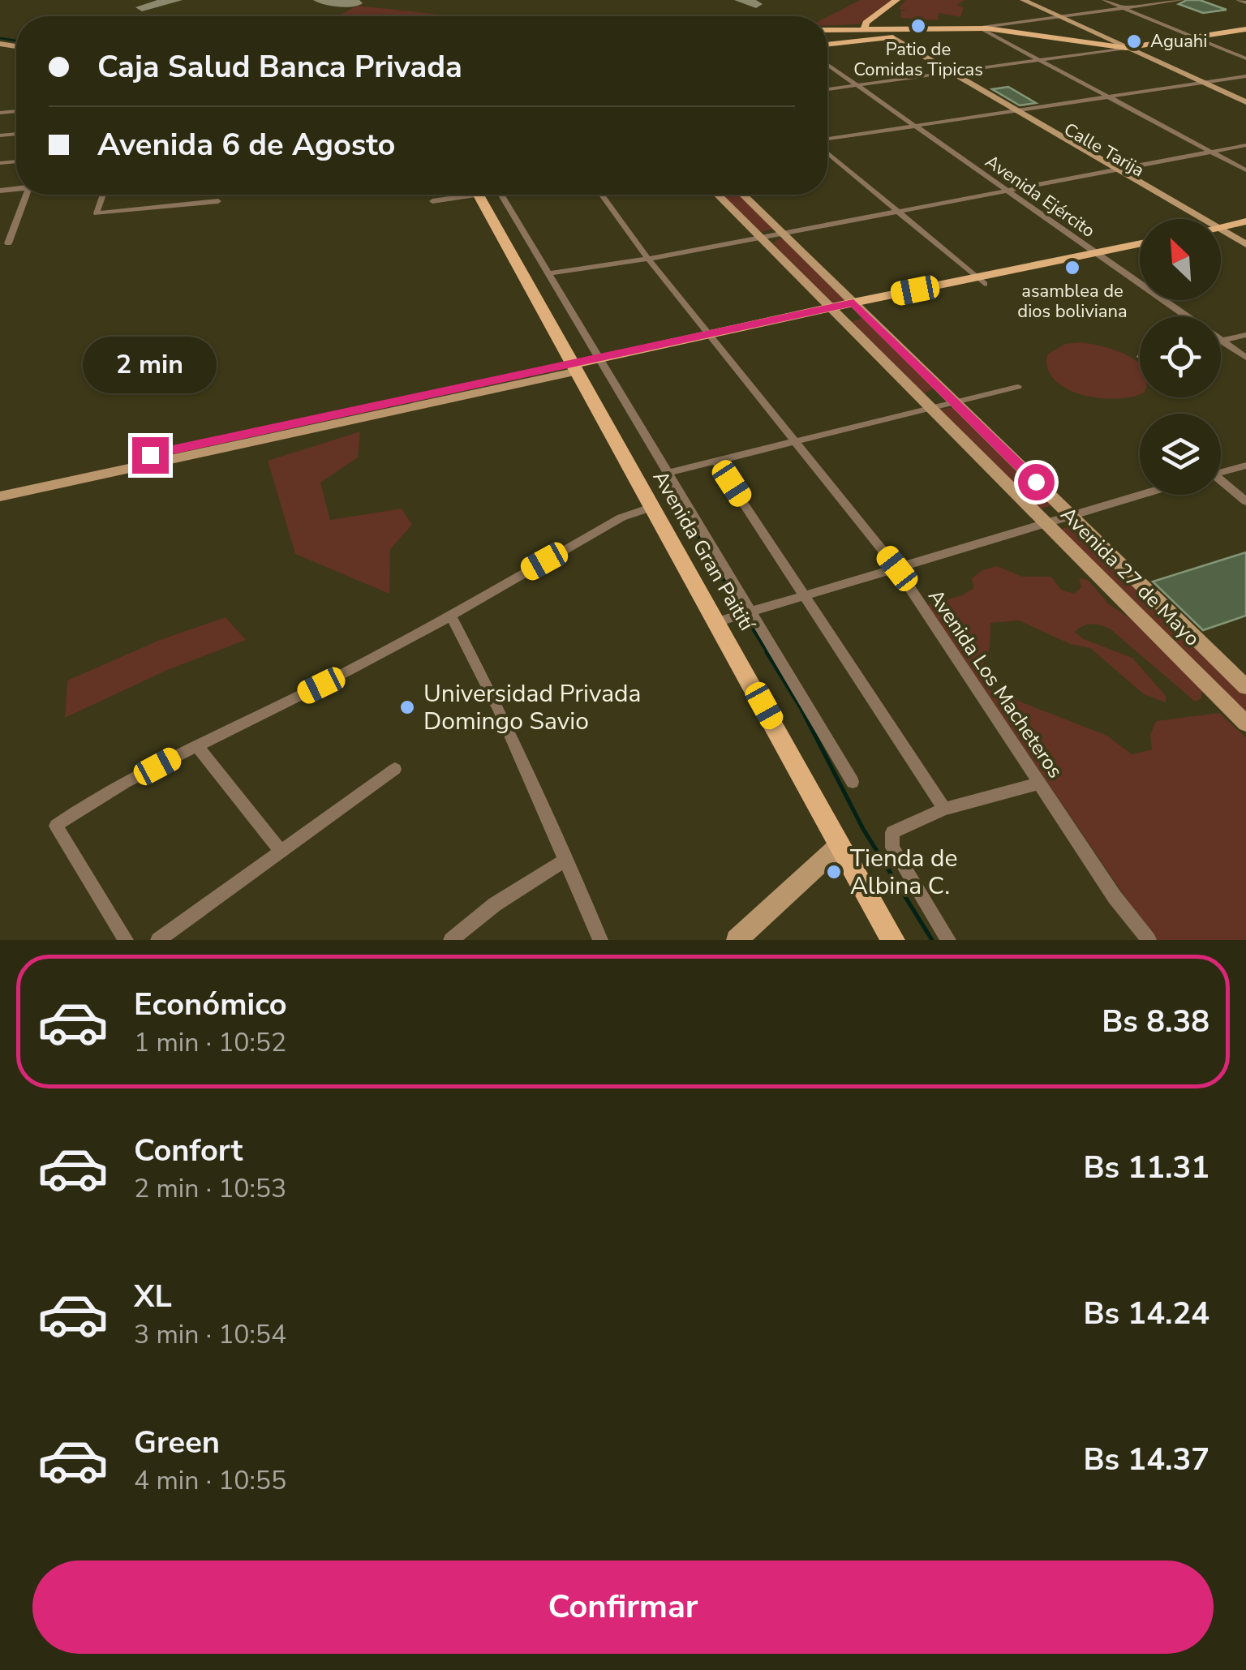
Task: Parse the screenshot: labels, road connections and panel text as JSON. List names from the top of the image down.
{
  "streets": {
    "main road": ["Calle Tarija", "Avenida Gran Paitití", "Avenida 27 de Mayo"],
    "street": ["Avenida Ejército", "Avenida Los Macheteros"]
  },
  "places": [
    "Patio de Comidas Tipicas",
    "Aguahi",
    "asamblea de dios boliviana",
    "Universidad Privada Domingo Savio",
    "Tienda de Albina C."
  ],
  "north": "top left",
  "page": {
    "banner": ["Caja Salud Banca Privada", "Avenida 6 de Agosto"],
    "bubble": "2 min",
    "list": [
      {
        "name": "Económico",
        "note": "1 min · 10:52",
        "value": "Bs 8.38"
      },
      {
        "name": "Confort",
        "note": "2 min · 10:53",
        "value": "Bs 11.31"
      },
      {
        "name": "XL",
        "note": "3 min · 10:54",
        "value": "Bs 14.24"
      },
      {
        "name": "Green",
        "note": "4 min · 10:55",
        "value": "Bs 14.37"
      }
    ],
    "buttons": "Confirmar"
  }
}
